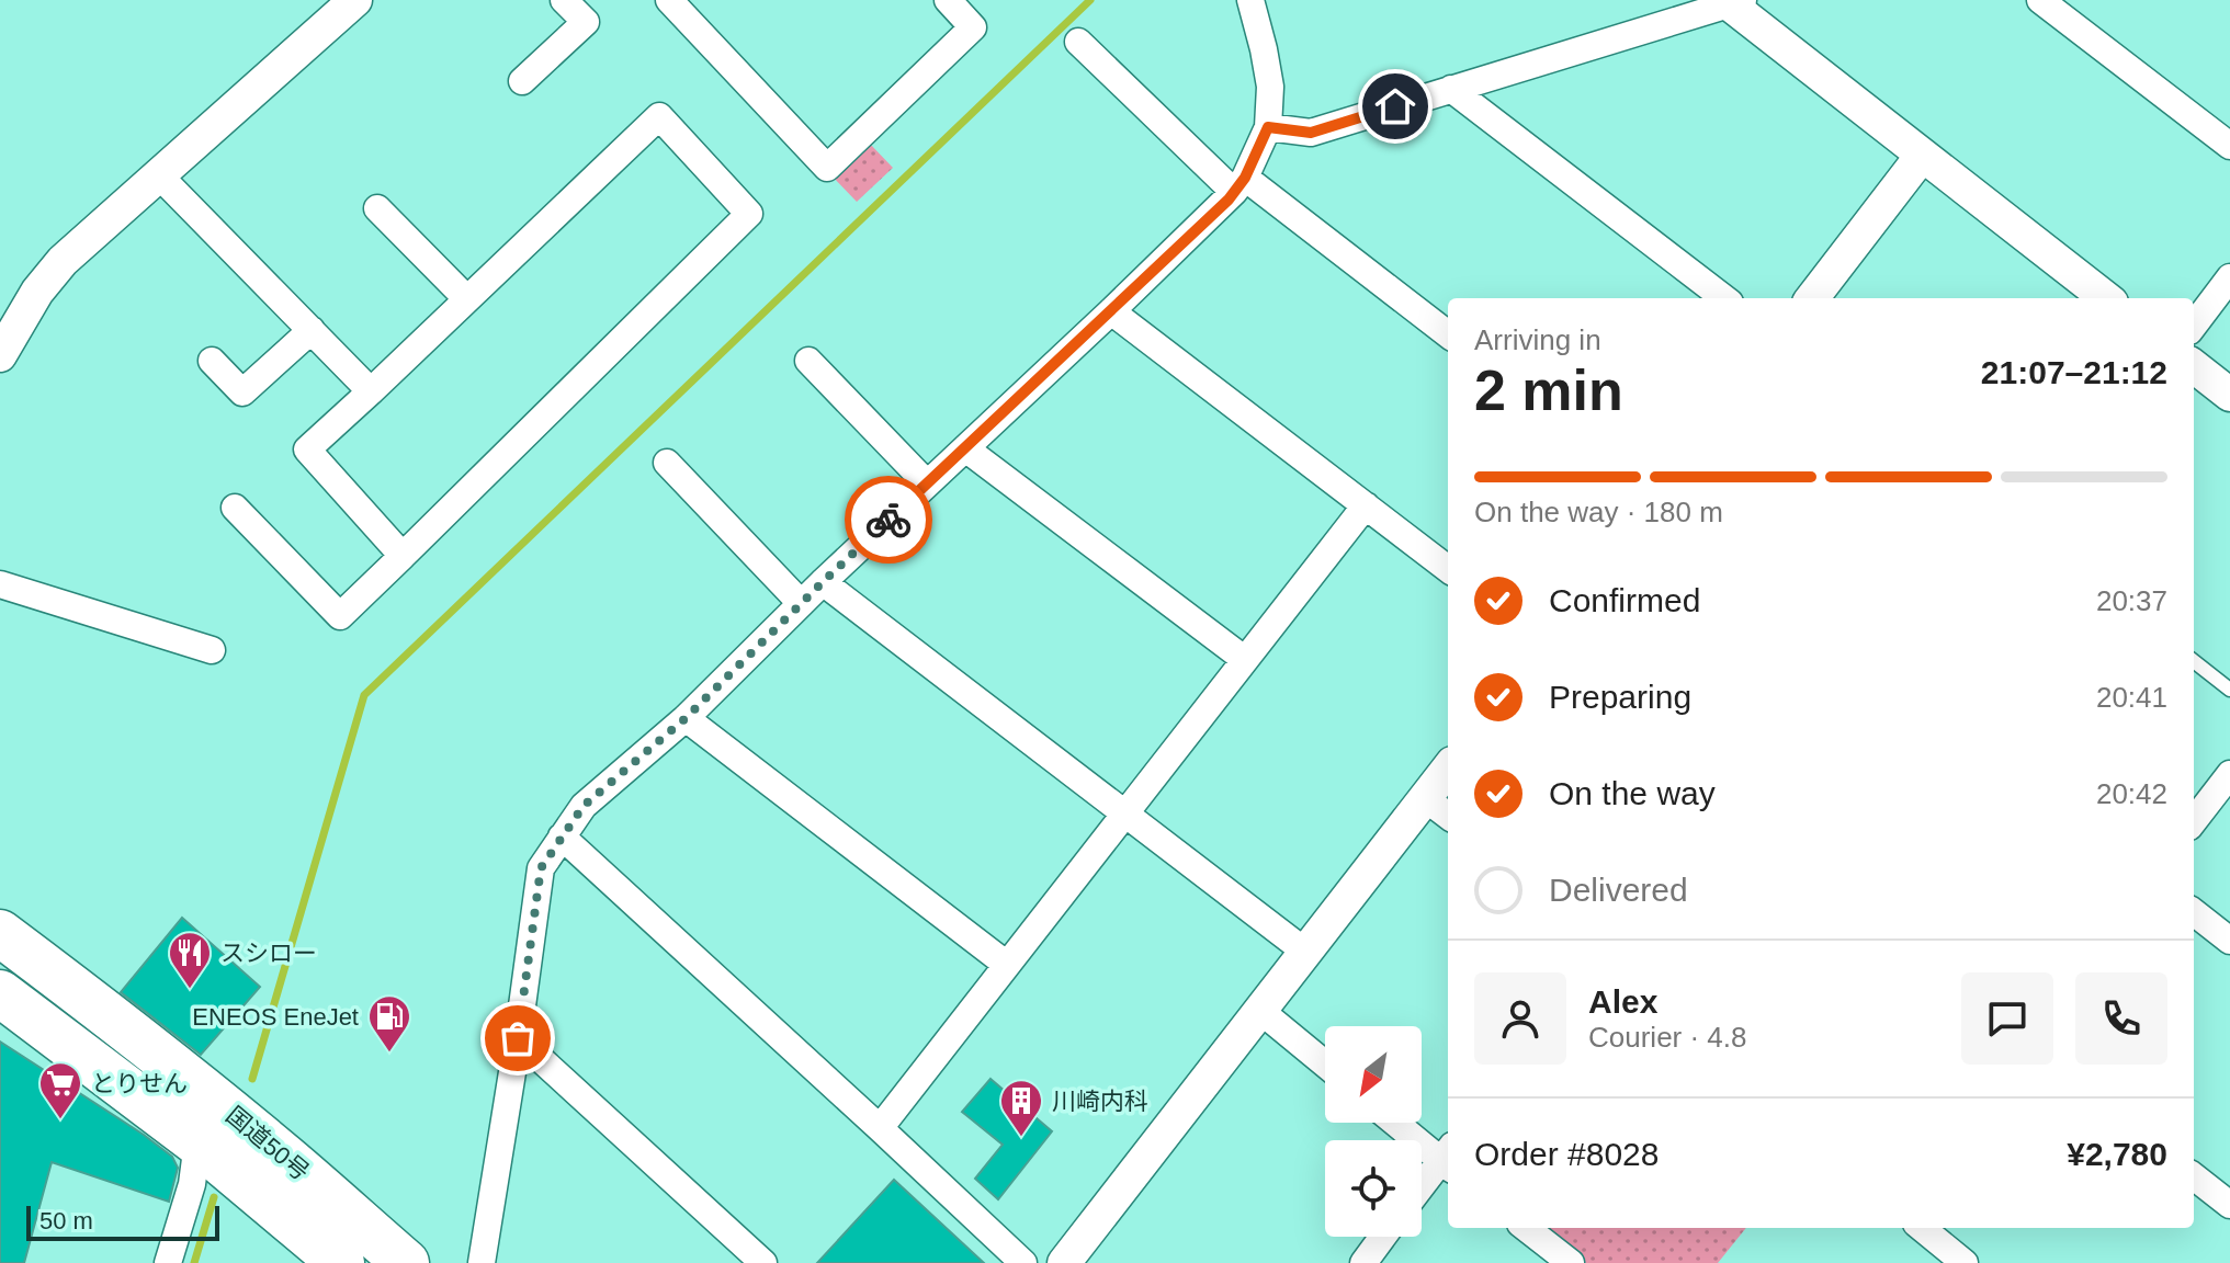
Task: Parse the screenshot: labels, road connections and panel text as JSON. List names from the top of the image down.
{
  "streets": {
    "highway": ["国道50号"]
  },
  "places": {
    "restaurant": ["スシロー"],
    "fuel station": ["ENEOS EneJet"],
    "supermarket": ["とりせん"],
    "building": ["川崎内科"]
  },
  "scale_bar": "50 m",
  "north": "bottom left",
  "page": {
    "heading": ["2 min", "Arriving in", "21:07–21:12"],
    "panel": [
      "Alex",
      "Courier · 4.8",
      "Order #8028",
      "¥2,780"
    ],
    "bar": "On the way · 180 m",
    "list": [
      ["Confirmed", "20:37"],
      ["Preparing", "20:41"],
      ["On the way", "20:42"],
      "Delivered"
    ],
    "scale": "50 m"
  }
}
